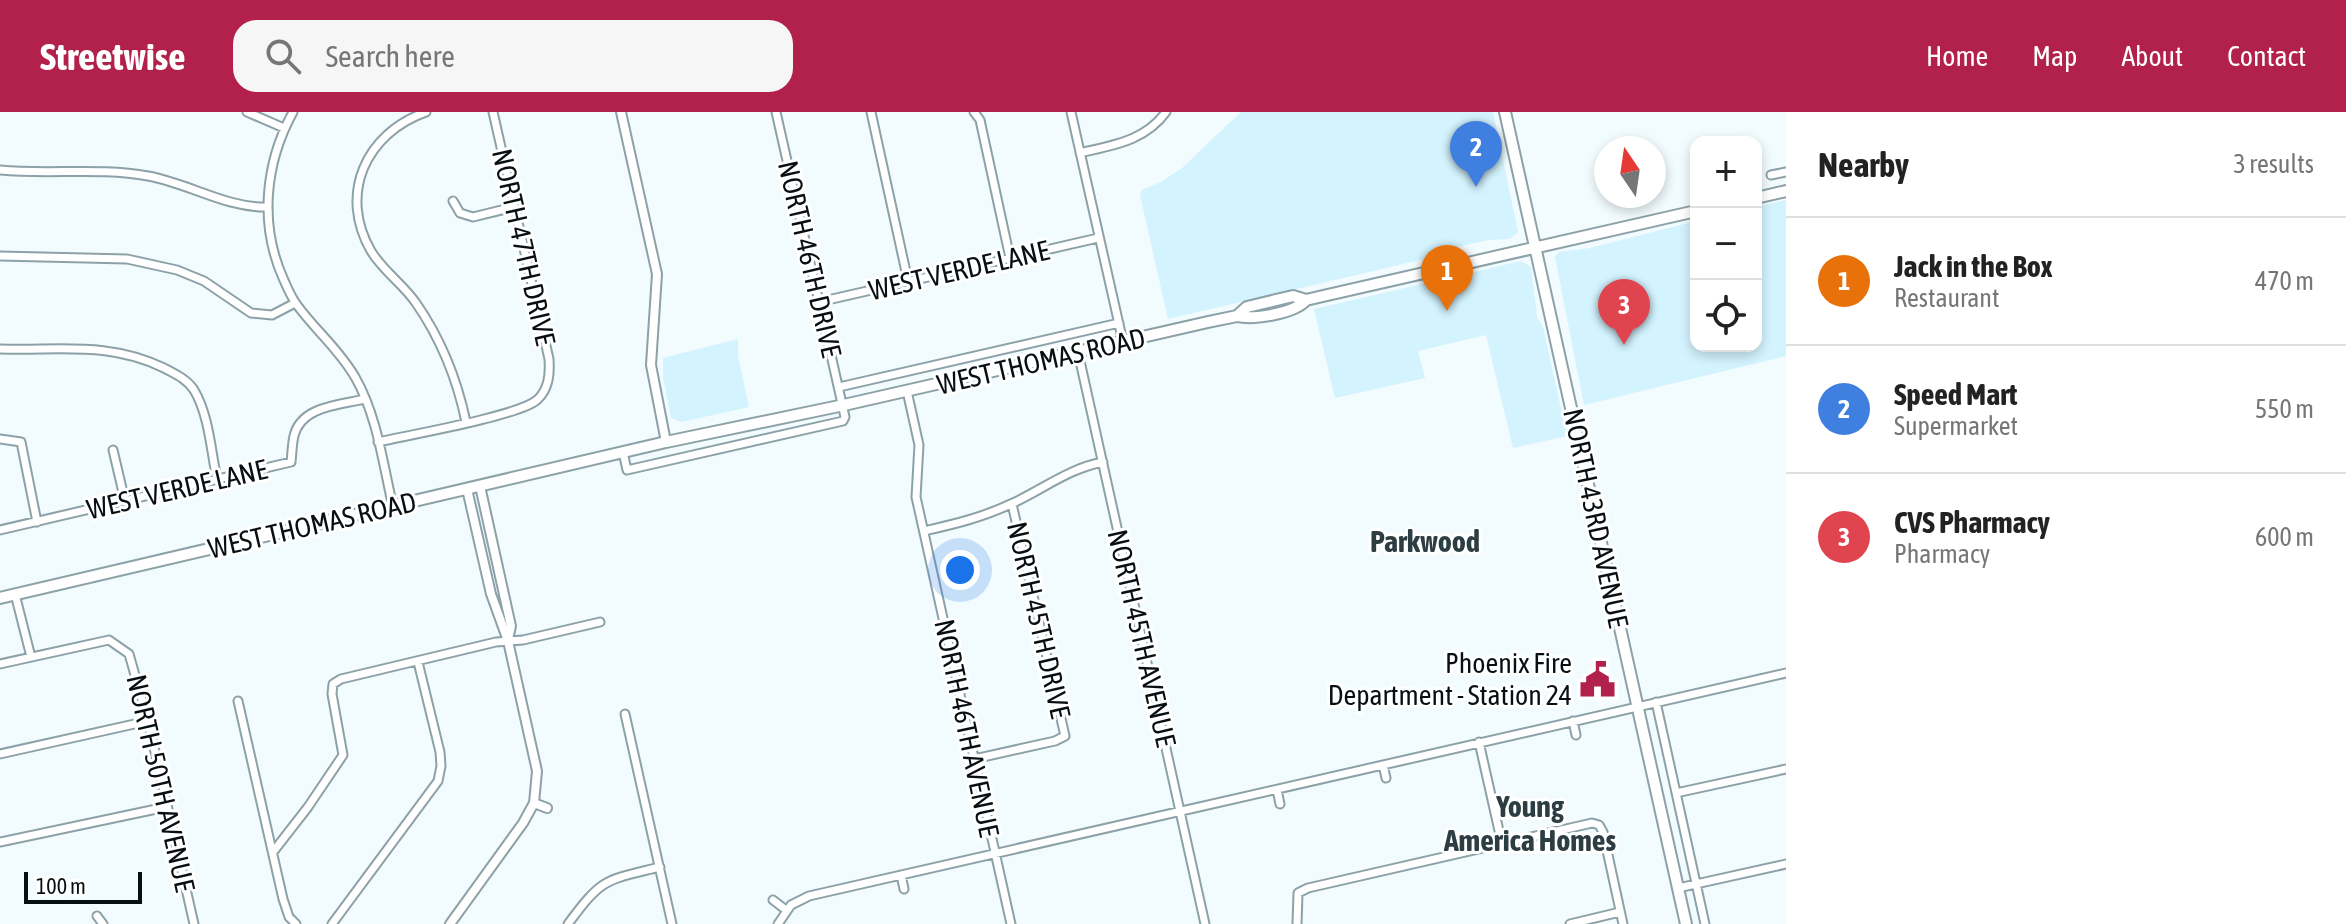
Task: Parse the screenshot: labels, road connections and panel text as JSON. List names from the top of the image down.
{
  "streets": {
    "main road": ["WEST THOMAS ROAD", "NORTH 43RD AVENUE"],
    "street": [
      "NORTH 47TH DRIVE",
      "NORTH 46TH DRIVE",
      "WEST VERDE LANE",
      "NORTH 45TH DRIVE",
      "NORTH 45TH AVENUE",
      "NORTH 46TH AVENUE",
      "NORTH 50TH AVENUE"
    ]
  },
  "crossings": [
    ["NORTH 46TH DRIVE", "WEST VERDE LANE"],
    ["NORTH 46TH DRIVE", "WEST THOMAS ROAD"],
    ["WEST THOMAS ROAD", "NORTH 43RD AVENUE"],
    ["WEST THOMAS ROAD", "NORTH 45TH AVENUE"],
    ["WEST THOMAS ROAD", "NORTH 46TH AVENUE"],
    ["NORTH 45TH DRIVE", "NORTH 46TH AVENUE"]
  ],
  "districts": ["Parkwood", "Young America Homes"],
  "places": {
    "public building": ["Phoenix Fire Department - Station 24"]
  },
  "scale_bar": "100 m",
  "north": "top",
  "page": {
    "header": "Streetwise",
    "search": "Search here",
    "nav": [
      "Home",
      "Map",
      "About",
      "Contact"
    ],
    "heading": ["Nearby", "3 results"],
    "pins": ["2", "1", "3"],
    "map_buttons": ["+", "−"],
    "list": [
      {
        "mark": "1",
        "name": "Jack in the Box",
        "note": "Restaurant",
        "value": "470 m"
      },
      {
        "mark": "2",
        "name": "Speed Mart",
        "note": "Supermarket",
        "value": "550 m"
      },
      {
        "mark": "3",
        "name": "CVS Pharmacy",
        "note": "Pharmacy",
        "value": "600 m"
      }
    ],
    "scale": "100 m"
  }
}
